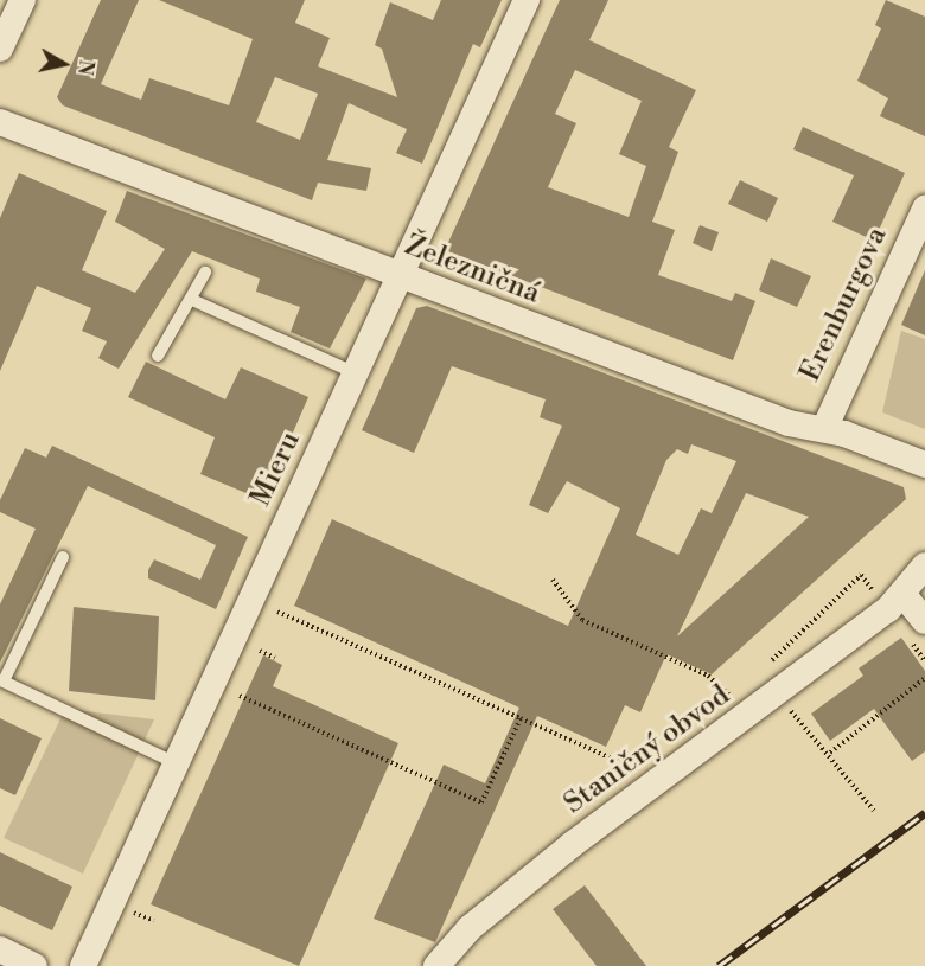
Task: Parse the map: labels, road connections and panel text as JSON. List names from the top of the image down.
{
  "streets": {
    "street": [
      "Železničná",
      "Erenburgova",
      "Mieru",
      "Staničný obvod"
    ]
  },
  "crossings": [
    ["Železničná", "Erenburgova"],
    ["Železničná", "Mieru"]
  ],
  "north": "right"
}
